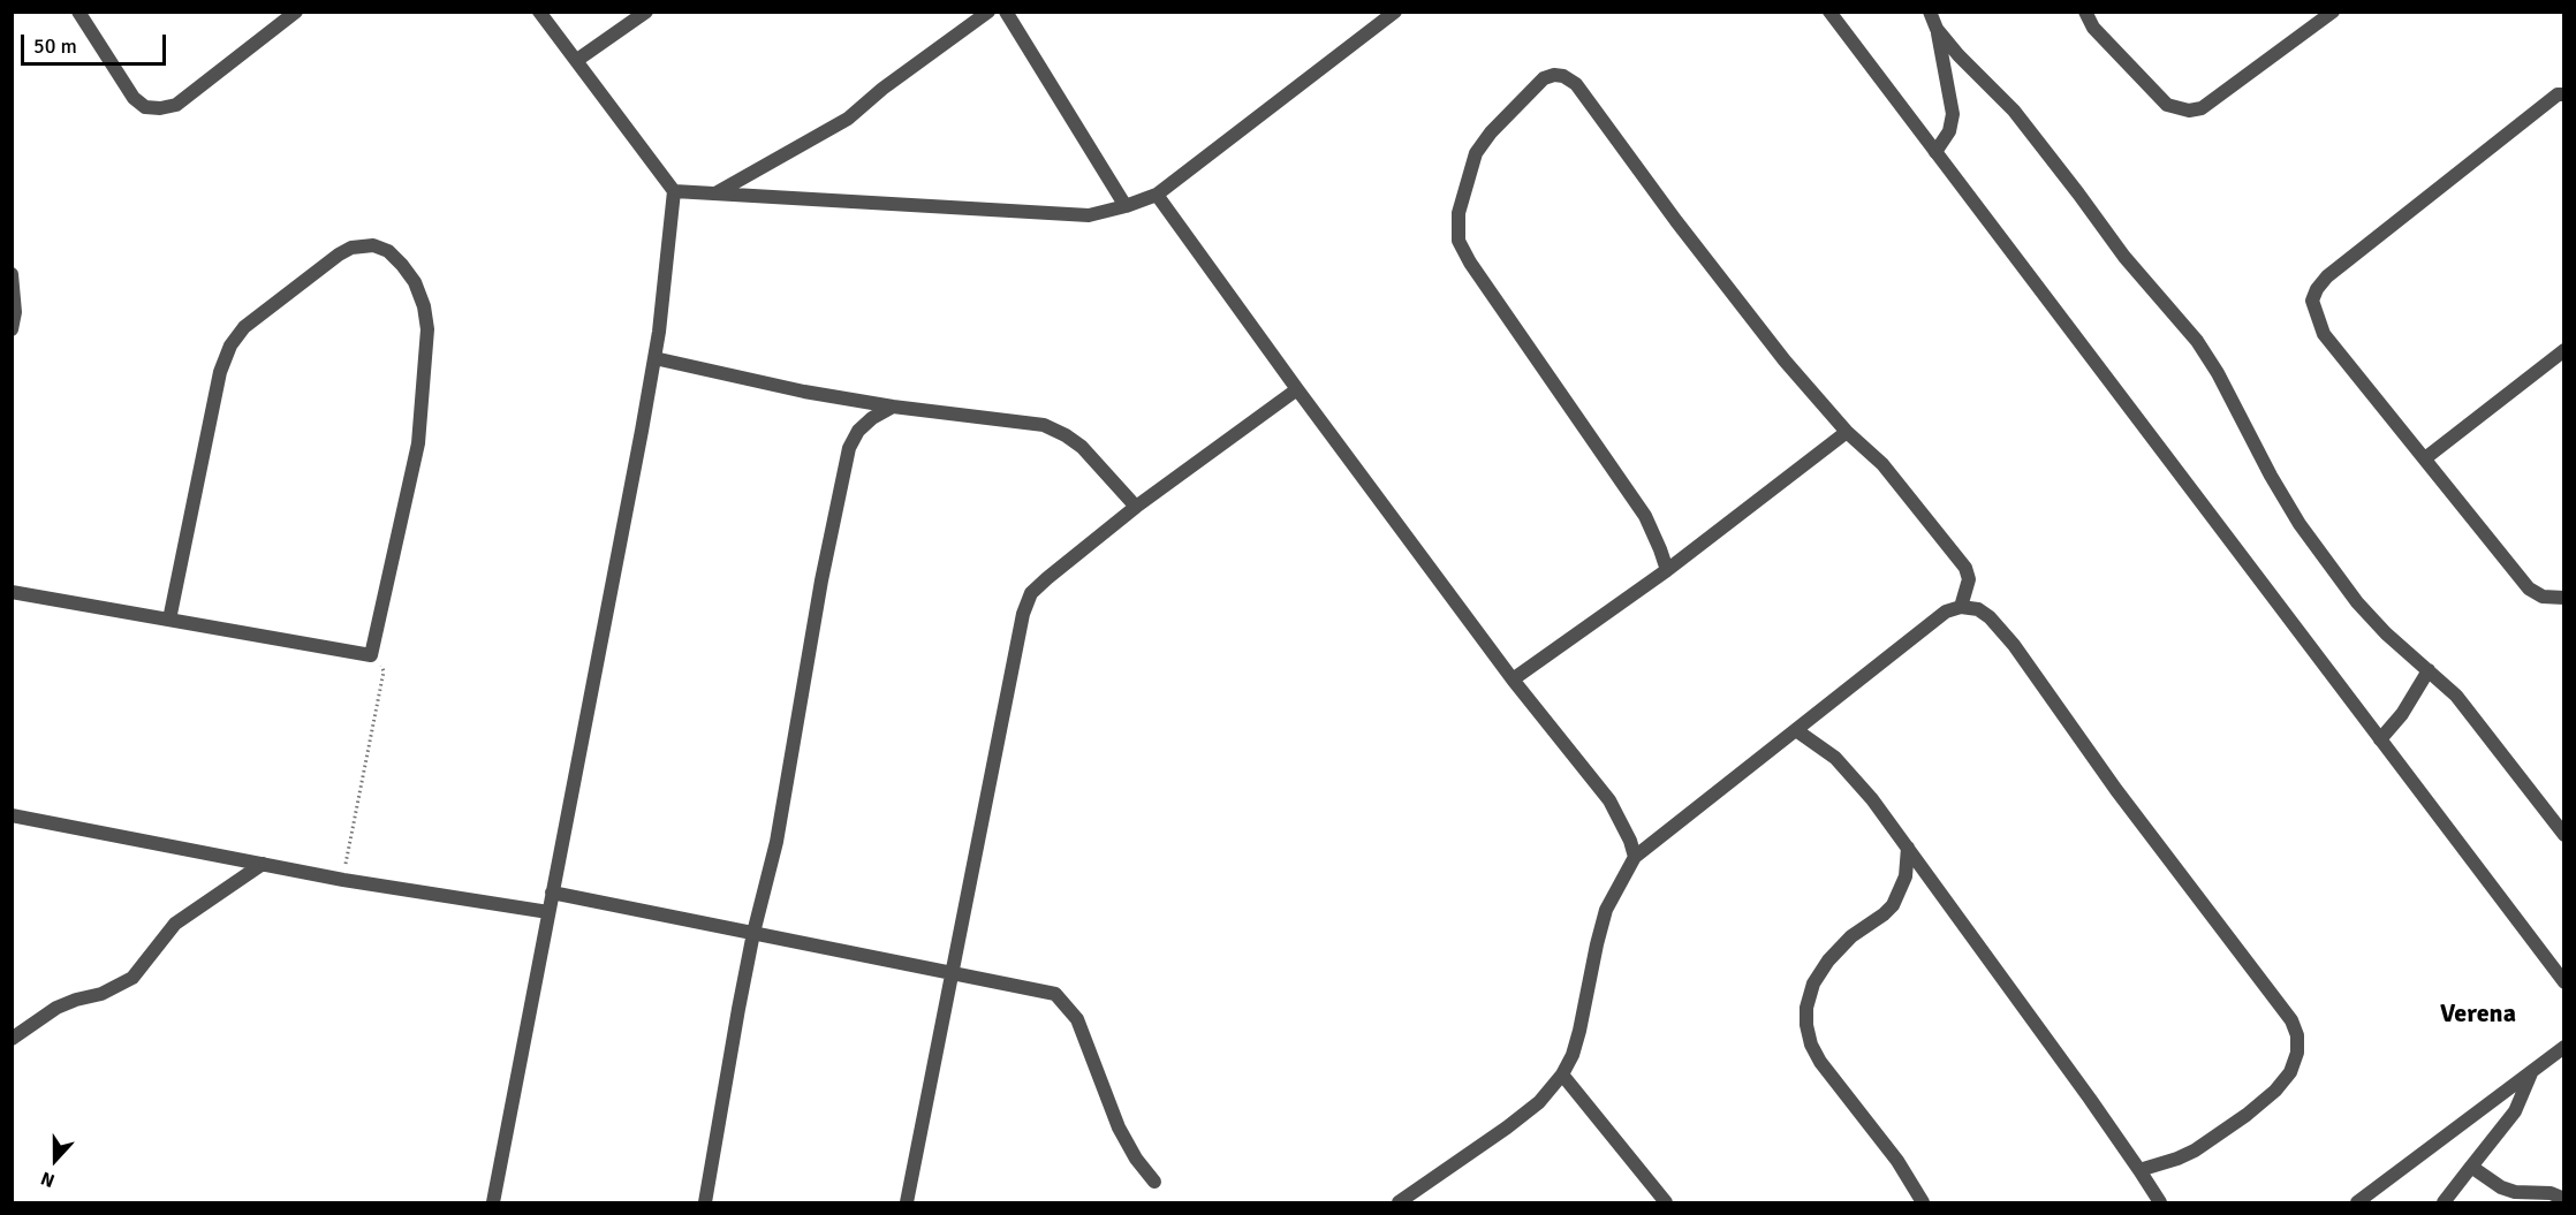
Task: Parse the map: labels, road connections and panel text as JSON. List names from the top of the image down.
{
  "districts": ["Verena"],
  "scale_bar": "50 m",
  "north": "bottom"
}
